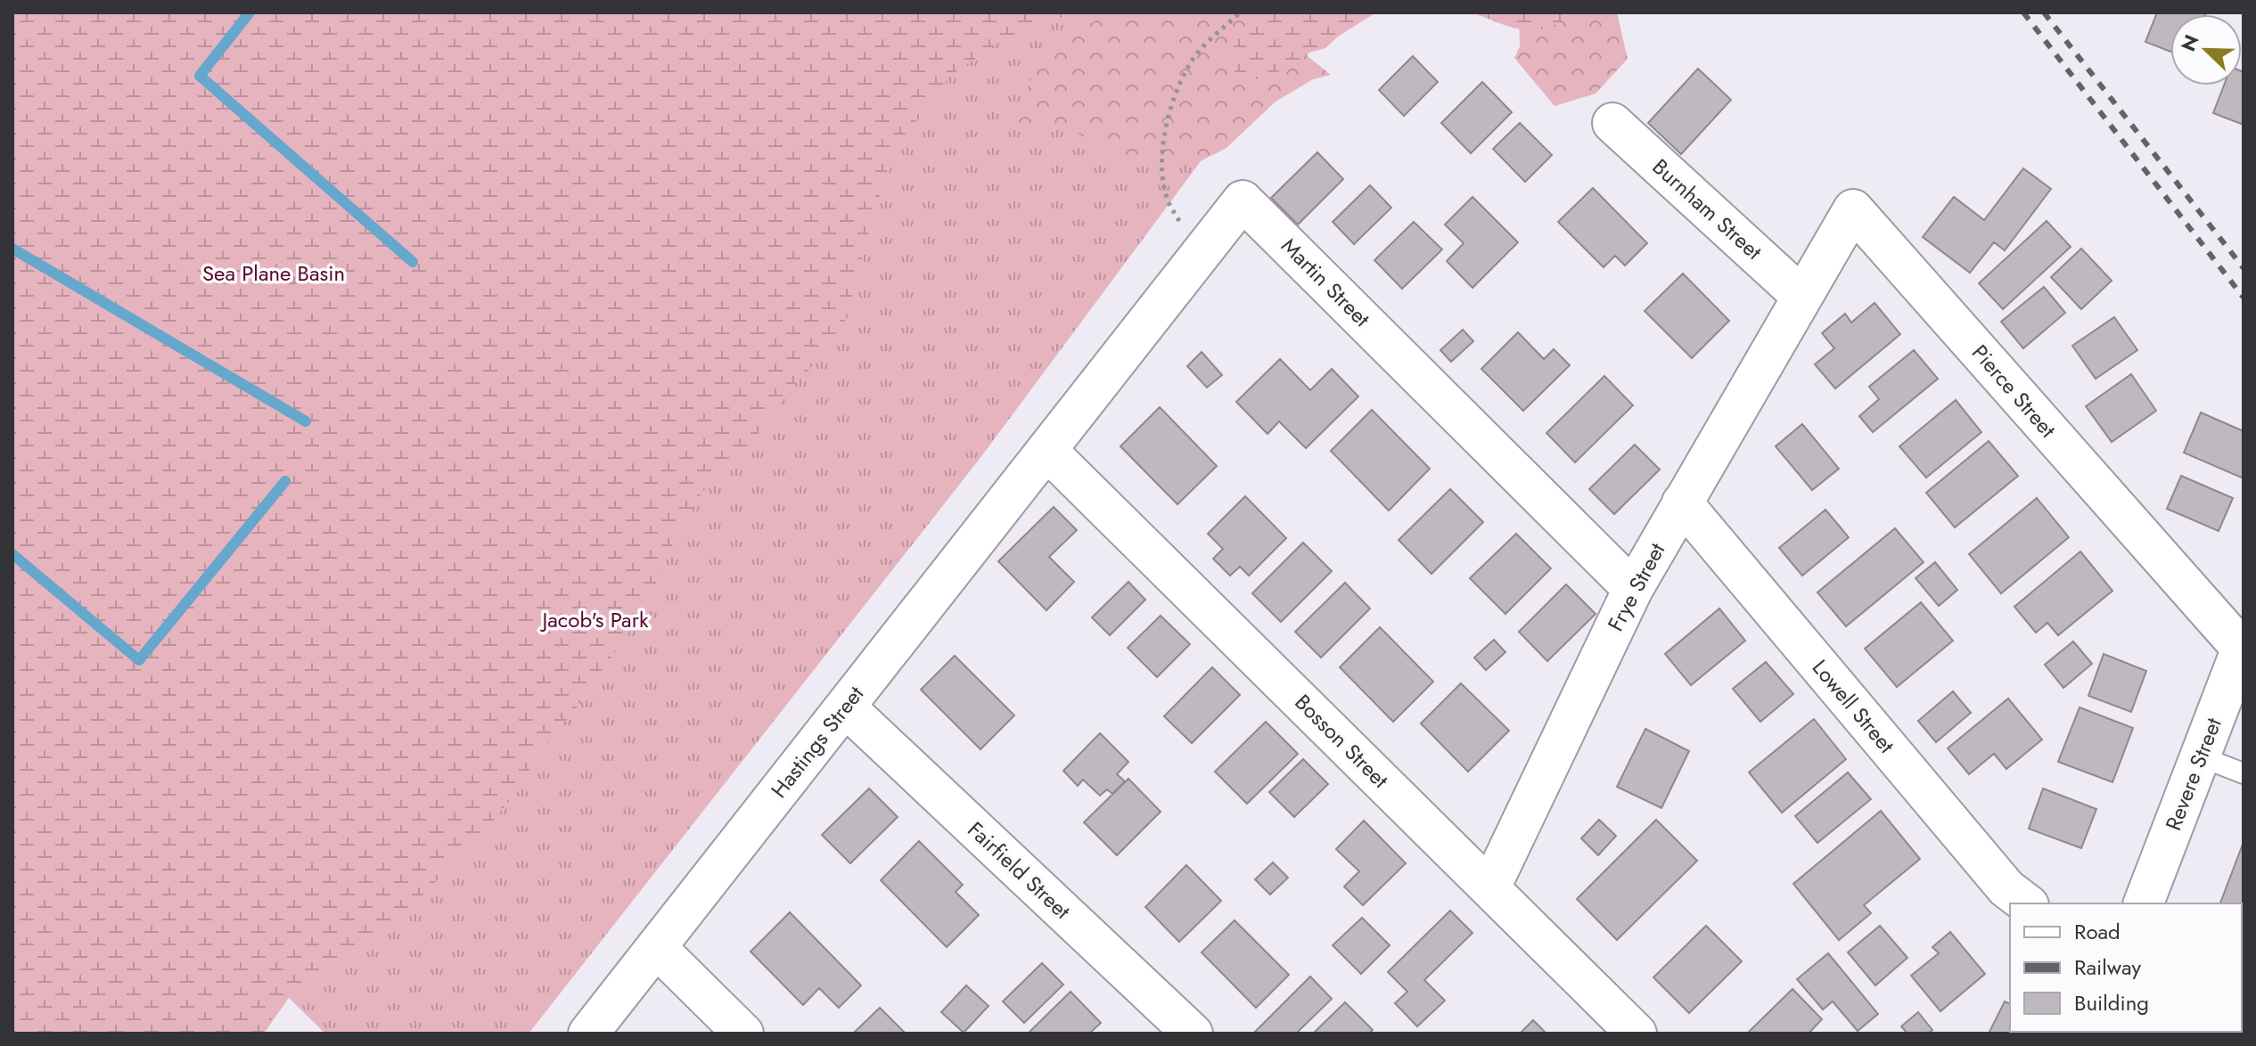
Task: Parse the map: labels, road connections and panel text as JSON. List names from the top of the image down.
{
  "streets": {
    "street": [
      "Burnham Street",
      "Martin Street",
      "Pierce Street",
      "Frye Street",
      "Lowell Street",
      "Bosson Street",
      "Hastings Street",
      "Revere Street",
      "Fairfield Street"
    ]
  },
  "crossings": [
    ["Burnham Street", "Pierce Street"],
    ["Burnham Street", "Frye Street"],
    ["Martin Street", "Frye Street"],
    ["Martin Street", "Bosson Street"],
    ["Martin Street", "Hastings Street"],
    ["Pierce Street", "Frye Street"],
    ["Pierce Street", "Revere Street"],
    ["Frye Street", "Lowell Street"],
    ["Frye Street", "Bosson Street"],
    ["Bosson Street", "Hastings Street"],
    ["Hastings Street", "Fairfield Street"]
  ],
  "parks": ["Sea Plane Basin", "Jacob's Park"],
  "legend": ["Road", "Railway", "Building"],
  "north": "top left"
}
